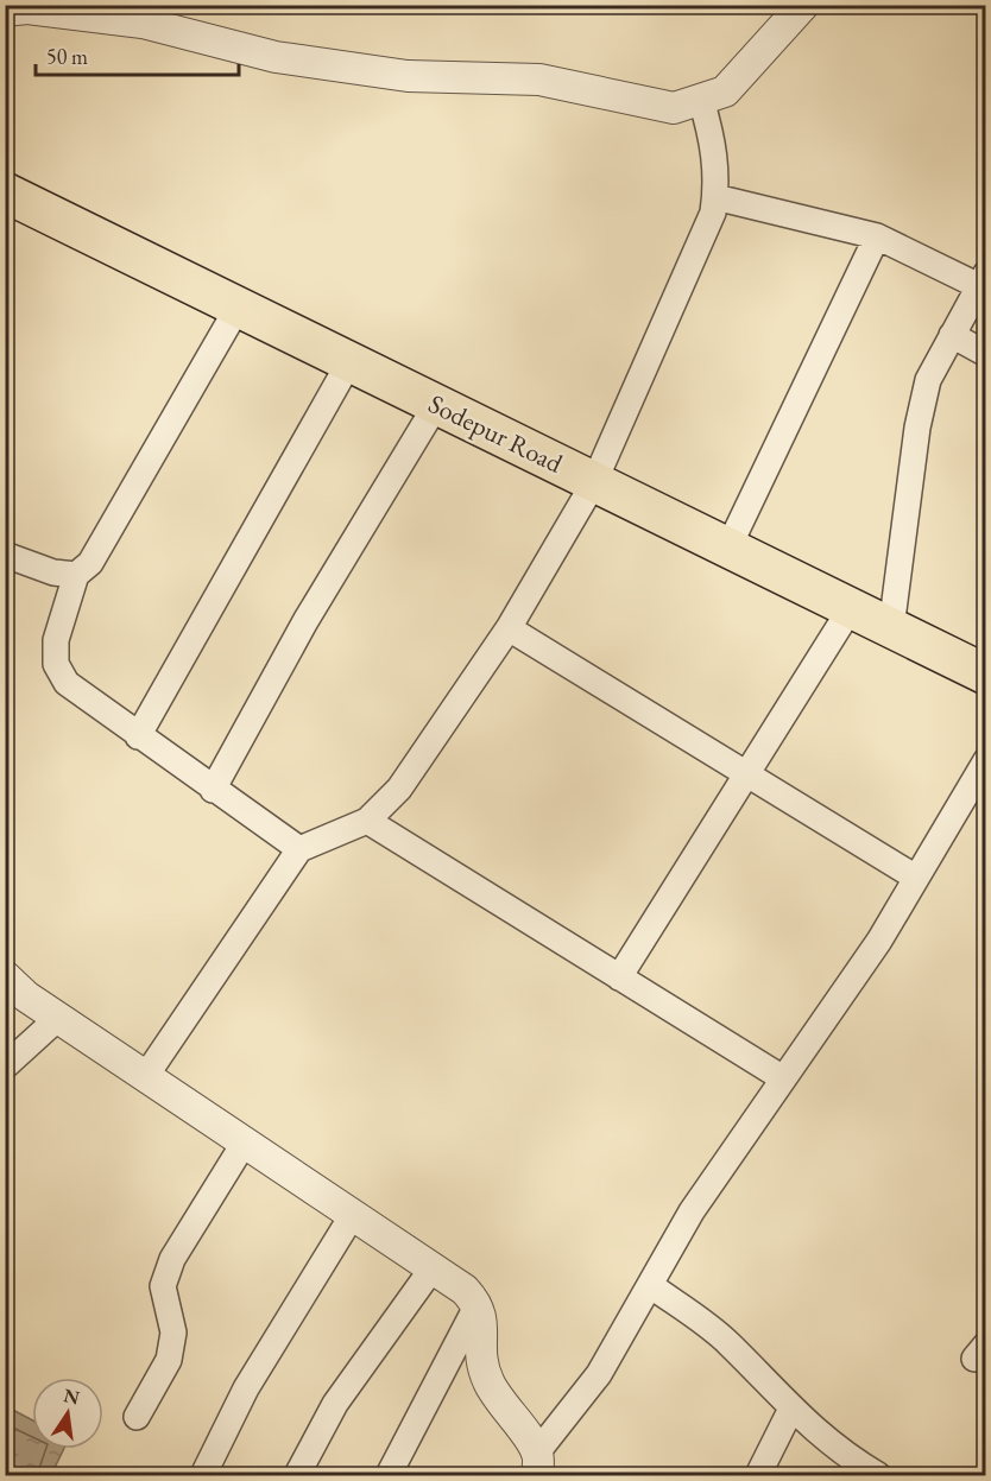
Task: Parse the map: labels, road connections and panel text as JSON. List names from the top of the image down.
{
  "streets": {
    "main road": ["Sodepur Road"]
  },
  "scale_bar": "50 m",
  "north": "top"
}
